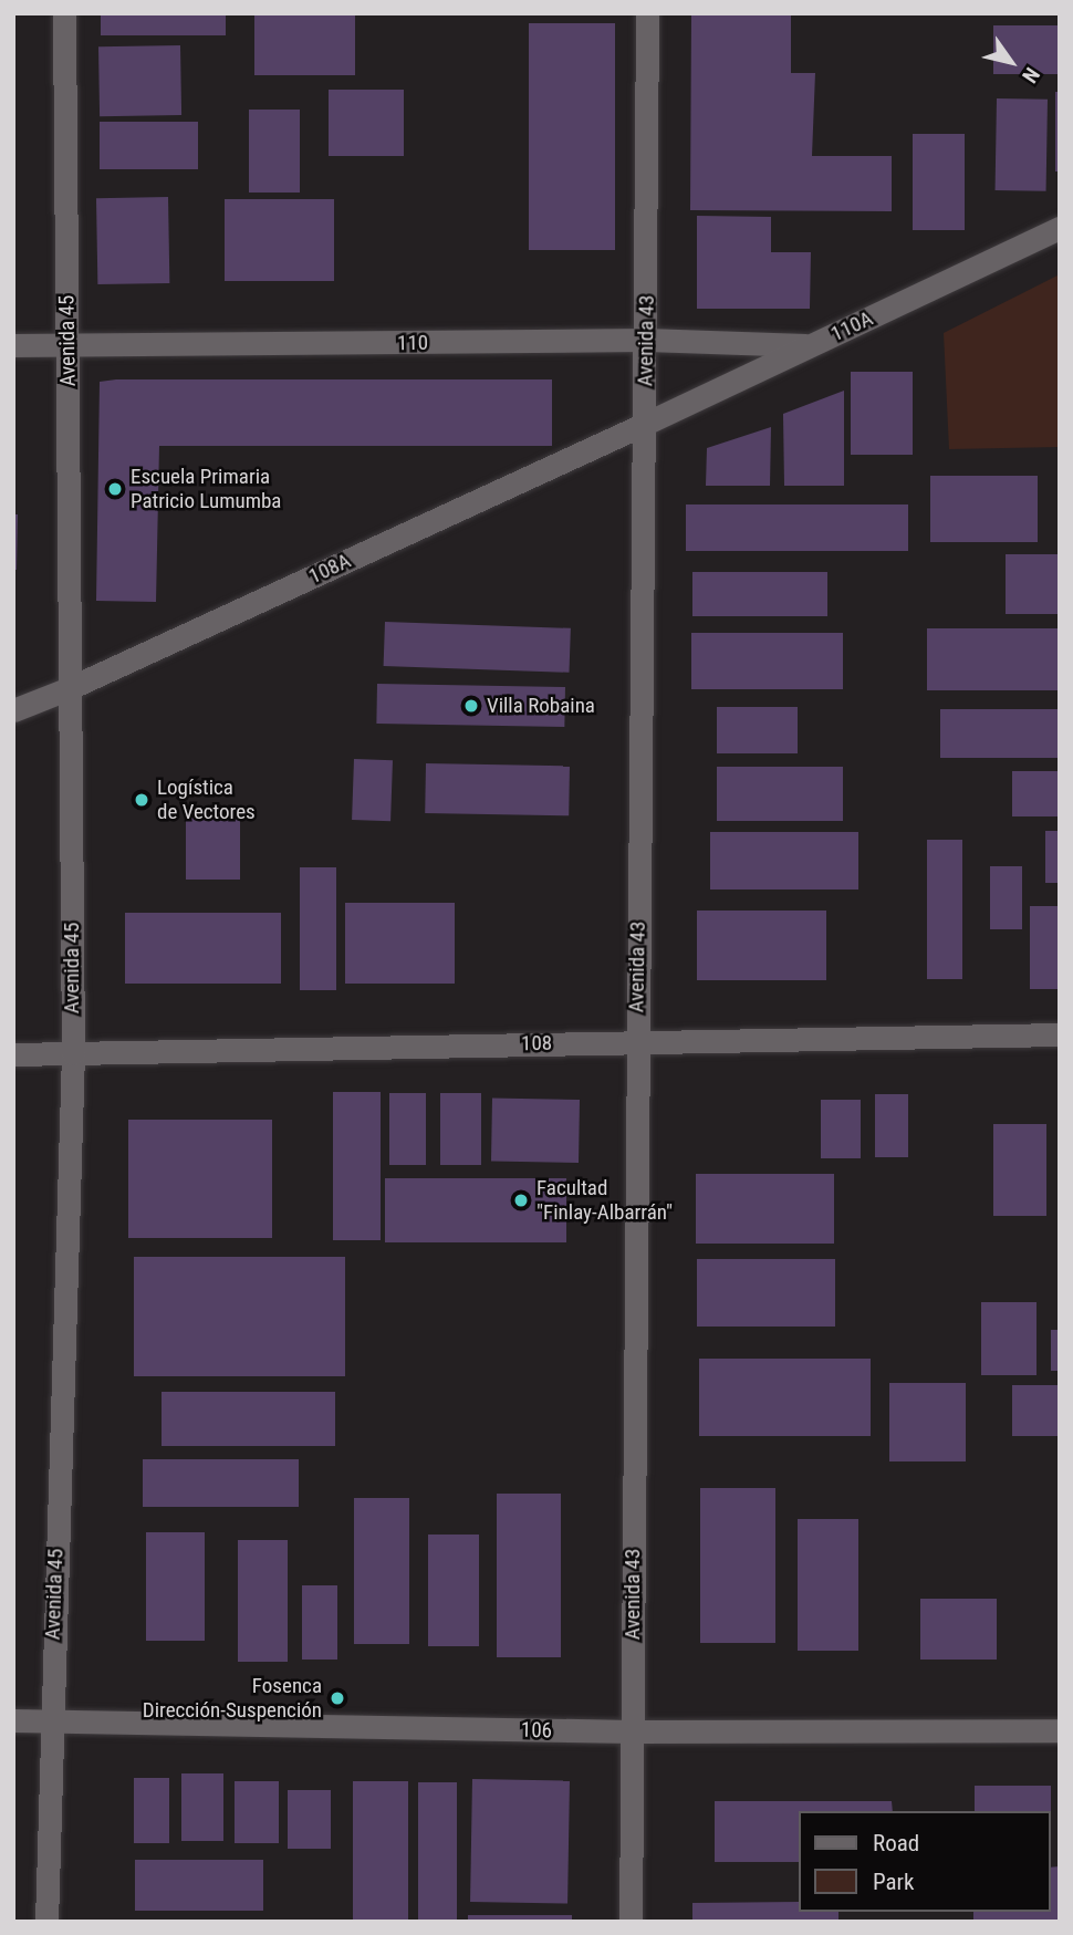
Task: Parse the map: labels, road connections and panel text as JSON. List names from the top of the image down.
{
  "streets": {
    "street": [
      "110A",
      "Avenida 45",
      "Avenida 43",
      "110",
      "108A",
      "108",
      "106"
    ]
  },
  "crossings": [
    ["110A", "Avenida 43"],
    ["110A", "110"],
    ["110A", "108A"],
    ["Avenida 45", "110"],
    ["Avenida 45", "108A"],
    ["Avenida 45", "108"],
    ["Avenida 45", "106"],
    ["Avenida 43", "110"],
    ["Avenida 43", "108A"],
    ["Avenida 43", "108"],
    ["Avenida 43", "106"]
  ],
  "places": [
    "Escuela Primaria Patricio Lumumba",
    "Villa Robaina",
    "Logística de Vectores",
    "Facultad \"Finlay-Albarrán\"",
    "Fosenca Dirección-Suspención"
  ],
  "legend": ["Road", "Park"],
  "north": "bottom right"
}
